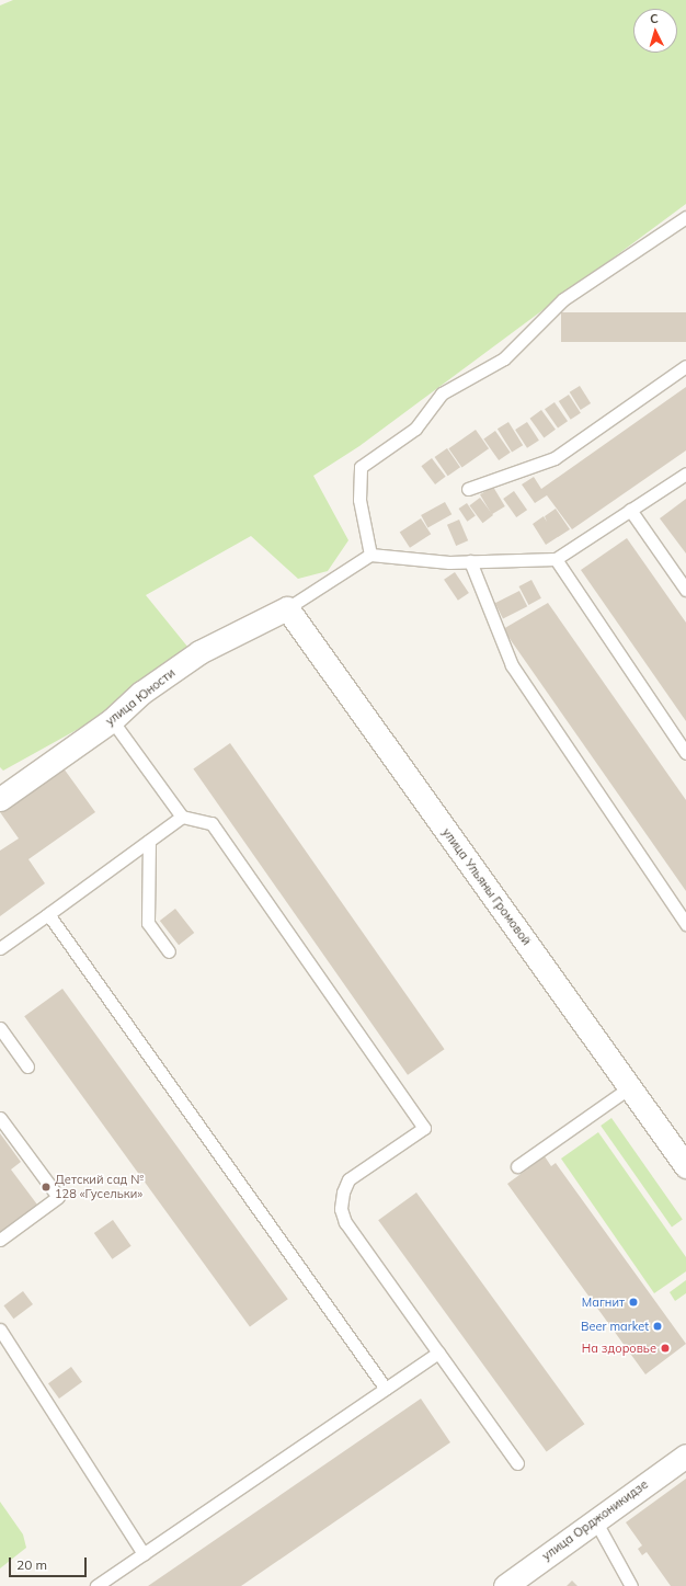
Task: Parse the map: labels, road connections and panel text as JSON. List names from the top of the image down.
{
  "streets": {
    "street": ["улица Юности", "улица Ульяны Громовой", "улица Орджоникидзе"]
  },
  "crossings": [
    ["улица Юности", "улица Ульяны Громовой"]
  ],
  "places": [
    "Детский сад № 128 «Гусельки»",
    "Магнит",
    "Beer market",
    "На здоровье"
  ],
  "scale_bar": "20 m",
  "north": "top"
}
